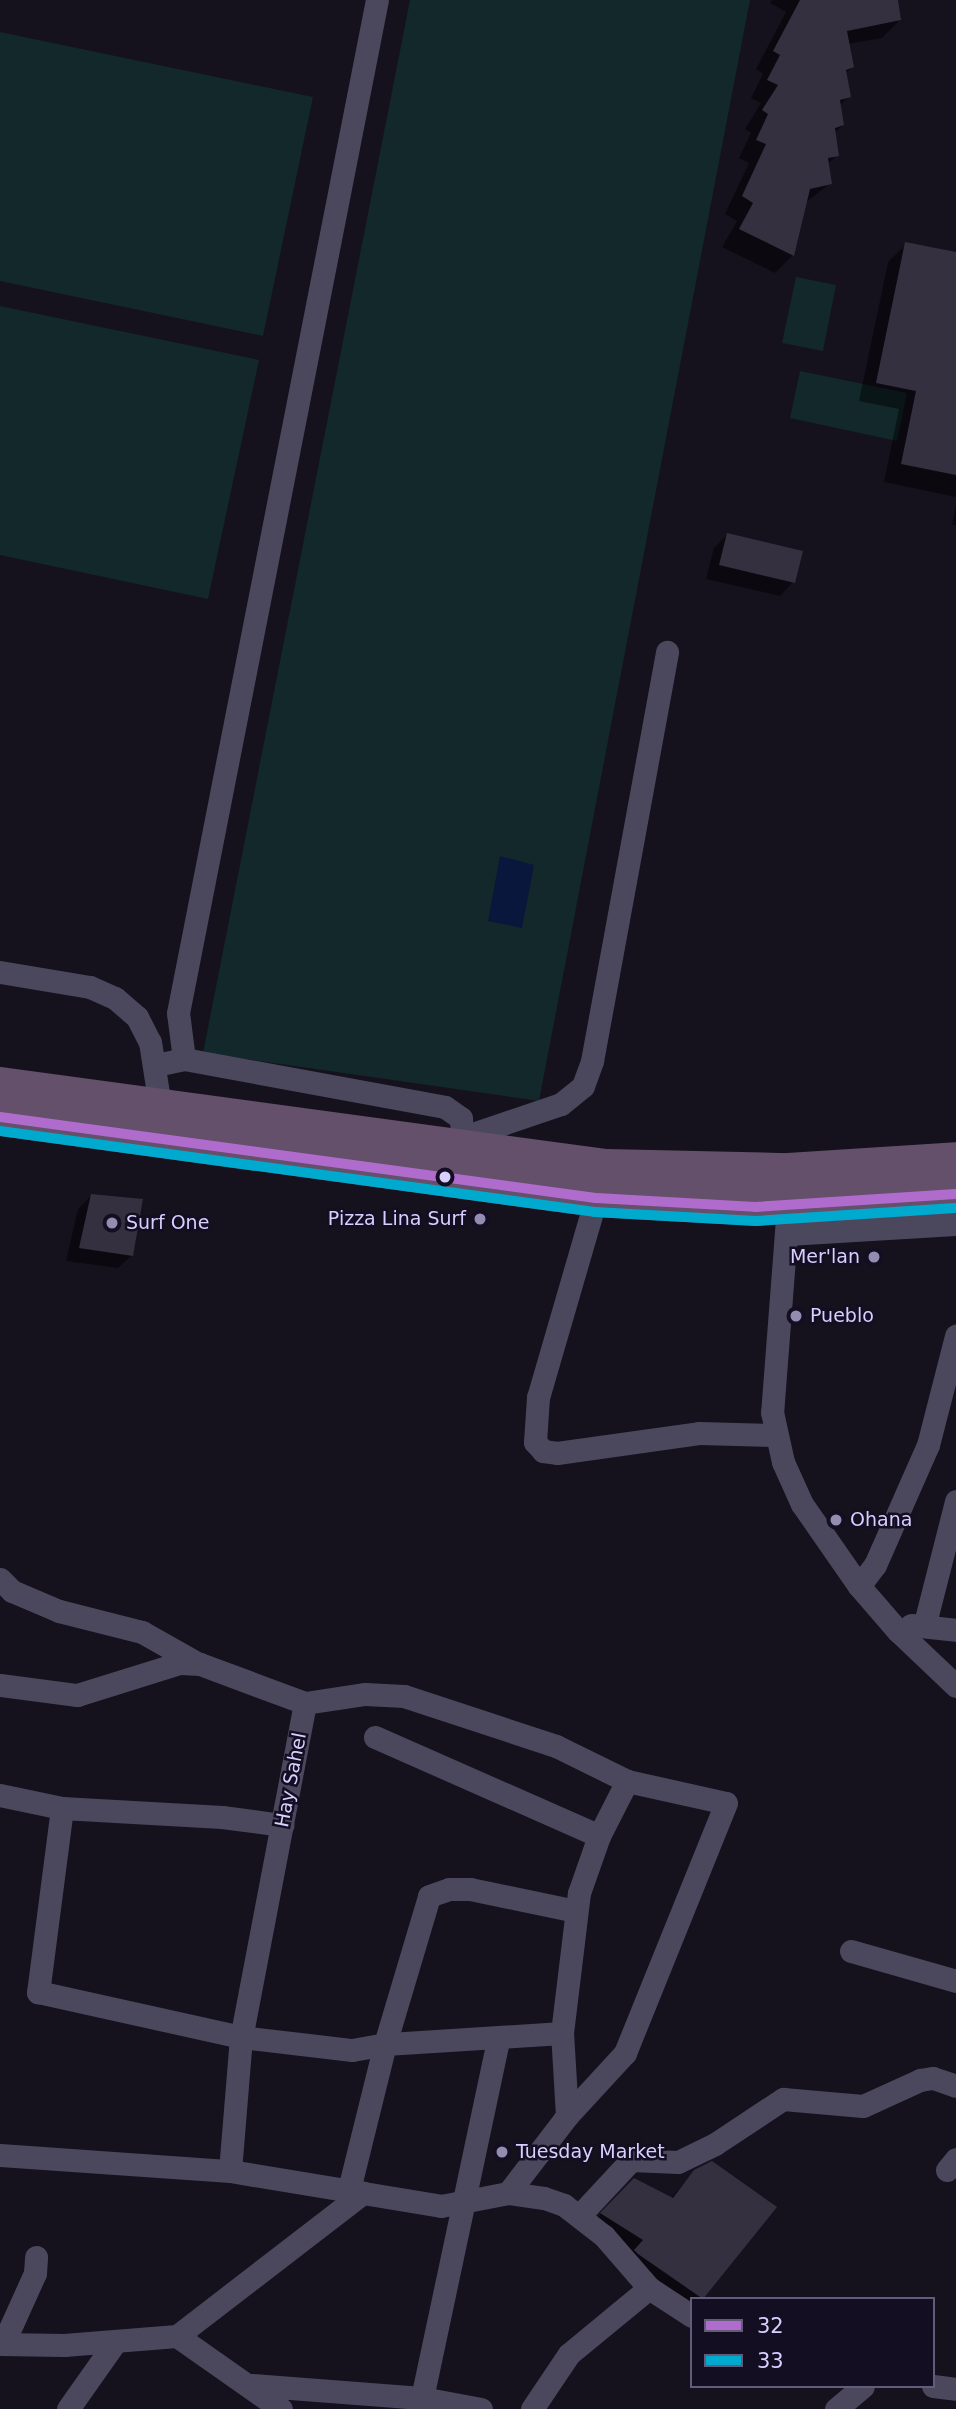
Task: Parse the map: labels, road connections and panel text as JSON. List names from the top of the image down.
{
  "streets": {
    "street": ["Hay Sahel"]
  },
  "places": [
    "Pizza Lina Surf",
    "Surf One",
    "Mer'lan",
    "Pueblo",
    "Ohana",
    "Tuesday Market"
  ],
  "lines": ["transit line 32", "transit line 33"],
  "legend": ["32", "33"]
}
